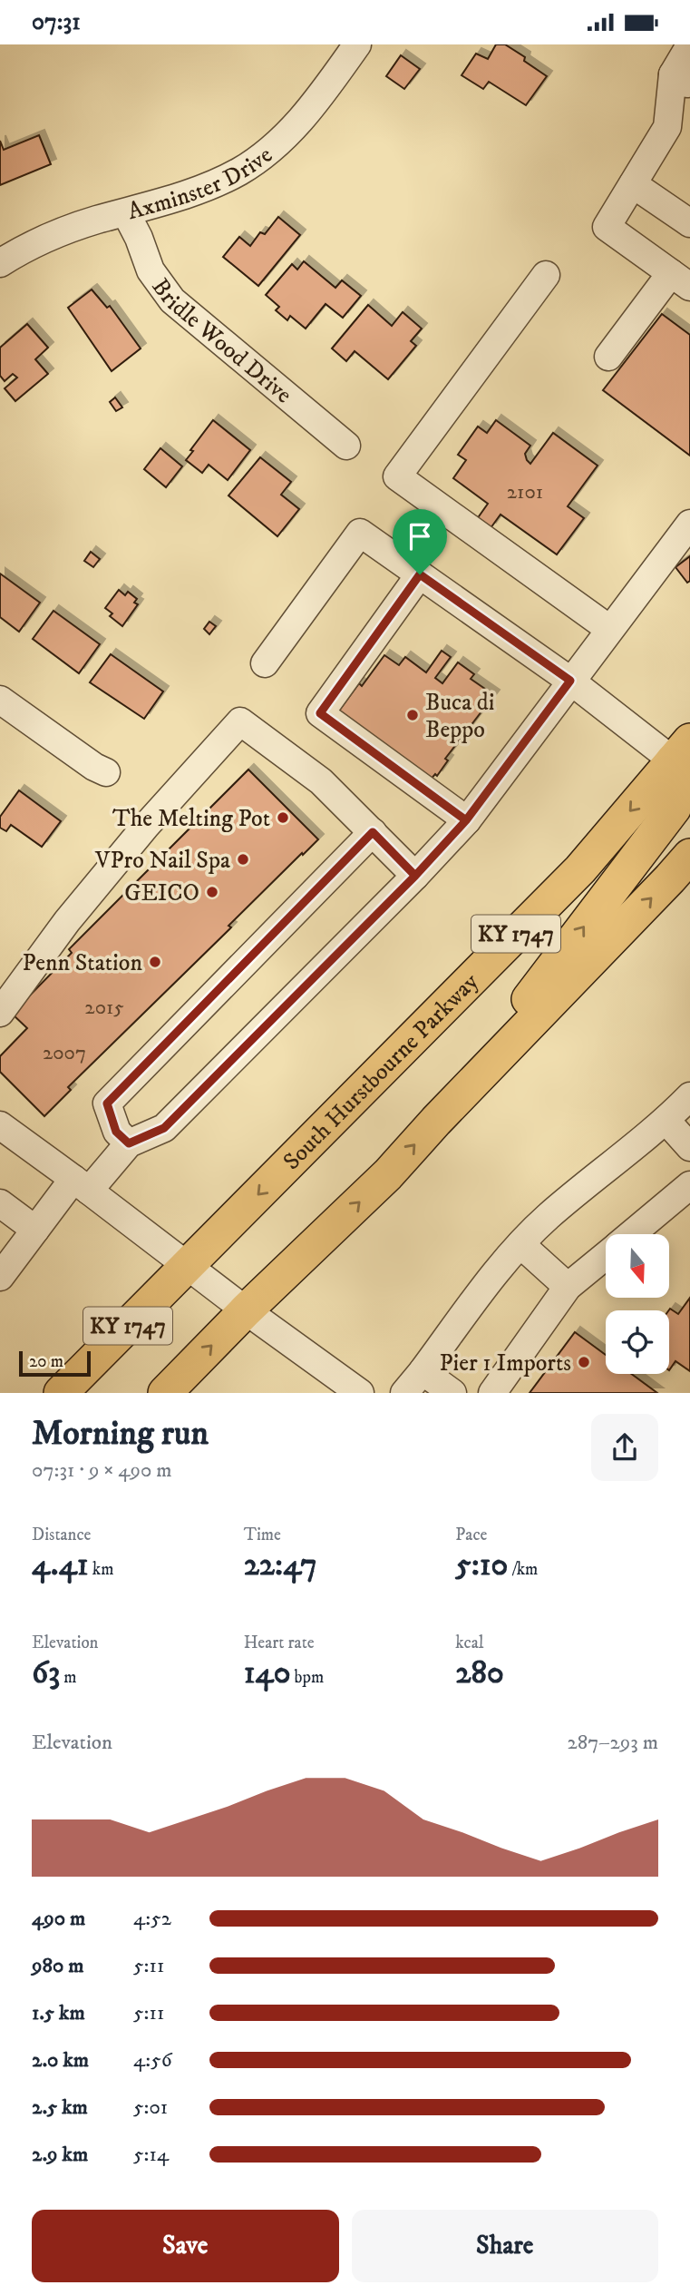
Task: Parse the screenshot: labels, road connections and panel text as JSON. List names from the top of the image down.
{
  "streets": {
    "main road": ["KY 1747", "South Hurstbourne Parkway"],
    "street": ["Axminster Drive", "Bridle Wood Drive"]
  },
  "crossings": [
    ["Axminster Drive", "Bridle Wood Drive"]
  ],
  "places": [
    "Buca di Beppo",
    "The Melting Pot",
    "VPro Nail Spa",
    "GEICO",
    "Penn Station",
    "Pier 1 Imports"
  ],
  "house_numbers": ["2101", "2015", "2007"],
  "scale_bar": "20 m",
  "north": "bottom",
  "page": {
    "status": "07:31",
    "scale": "20 m",
    "heading": ["Morning run", "07:31 · 9 × 490 m"],
    "stats": [
      ["Distance", "4.41 km"],
      ["Time", "22:47"],
      ["Pace", "5:10 /km"],
      ["Elevation", "63 m"],
      ["Heart rate", "140 bpm"],
      ["kcal", "280"]
    ],
    "chart": ["Elevation", "287–293 m"],
    "list": [
      {
        "name": "490 m",
        "note": "4:52"
      },
      {
        "name": "980 m",
        "note": "5:11"
      },
      {
        "name": "1.5 km",
        "note": "5:11"
      },
      {
        "name": "2.0 km",
        "note": "4:56"
      },
      {
        "name": "2.5 km",
        "note": "5:01"
      },
      {
        "name": "2.9 km",
        "note": "5:14"
      }
    ],
    "buttons": ["Save", "Share"]
  }
}
